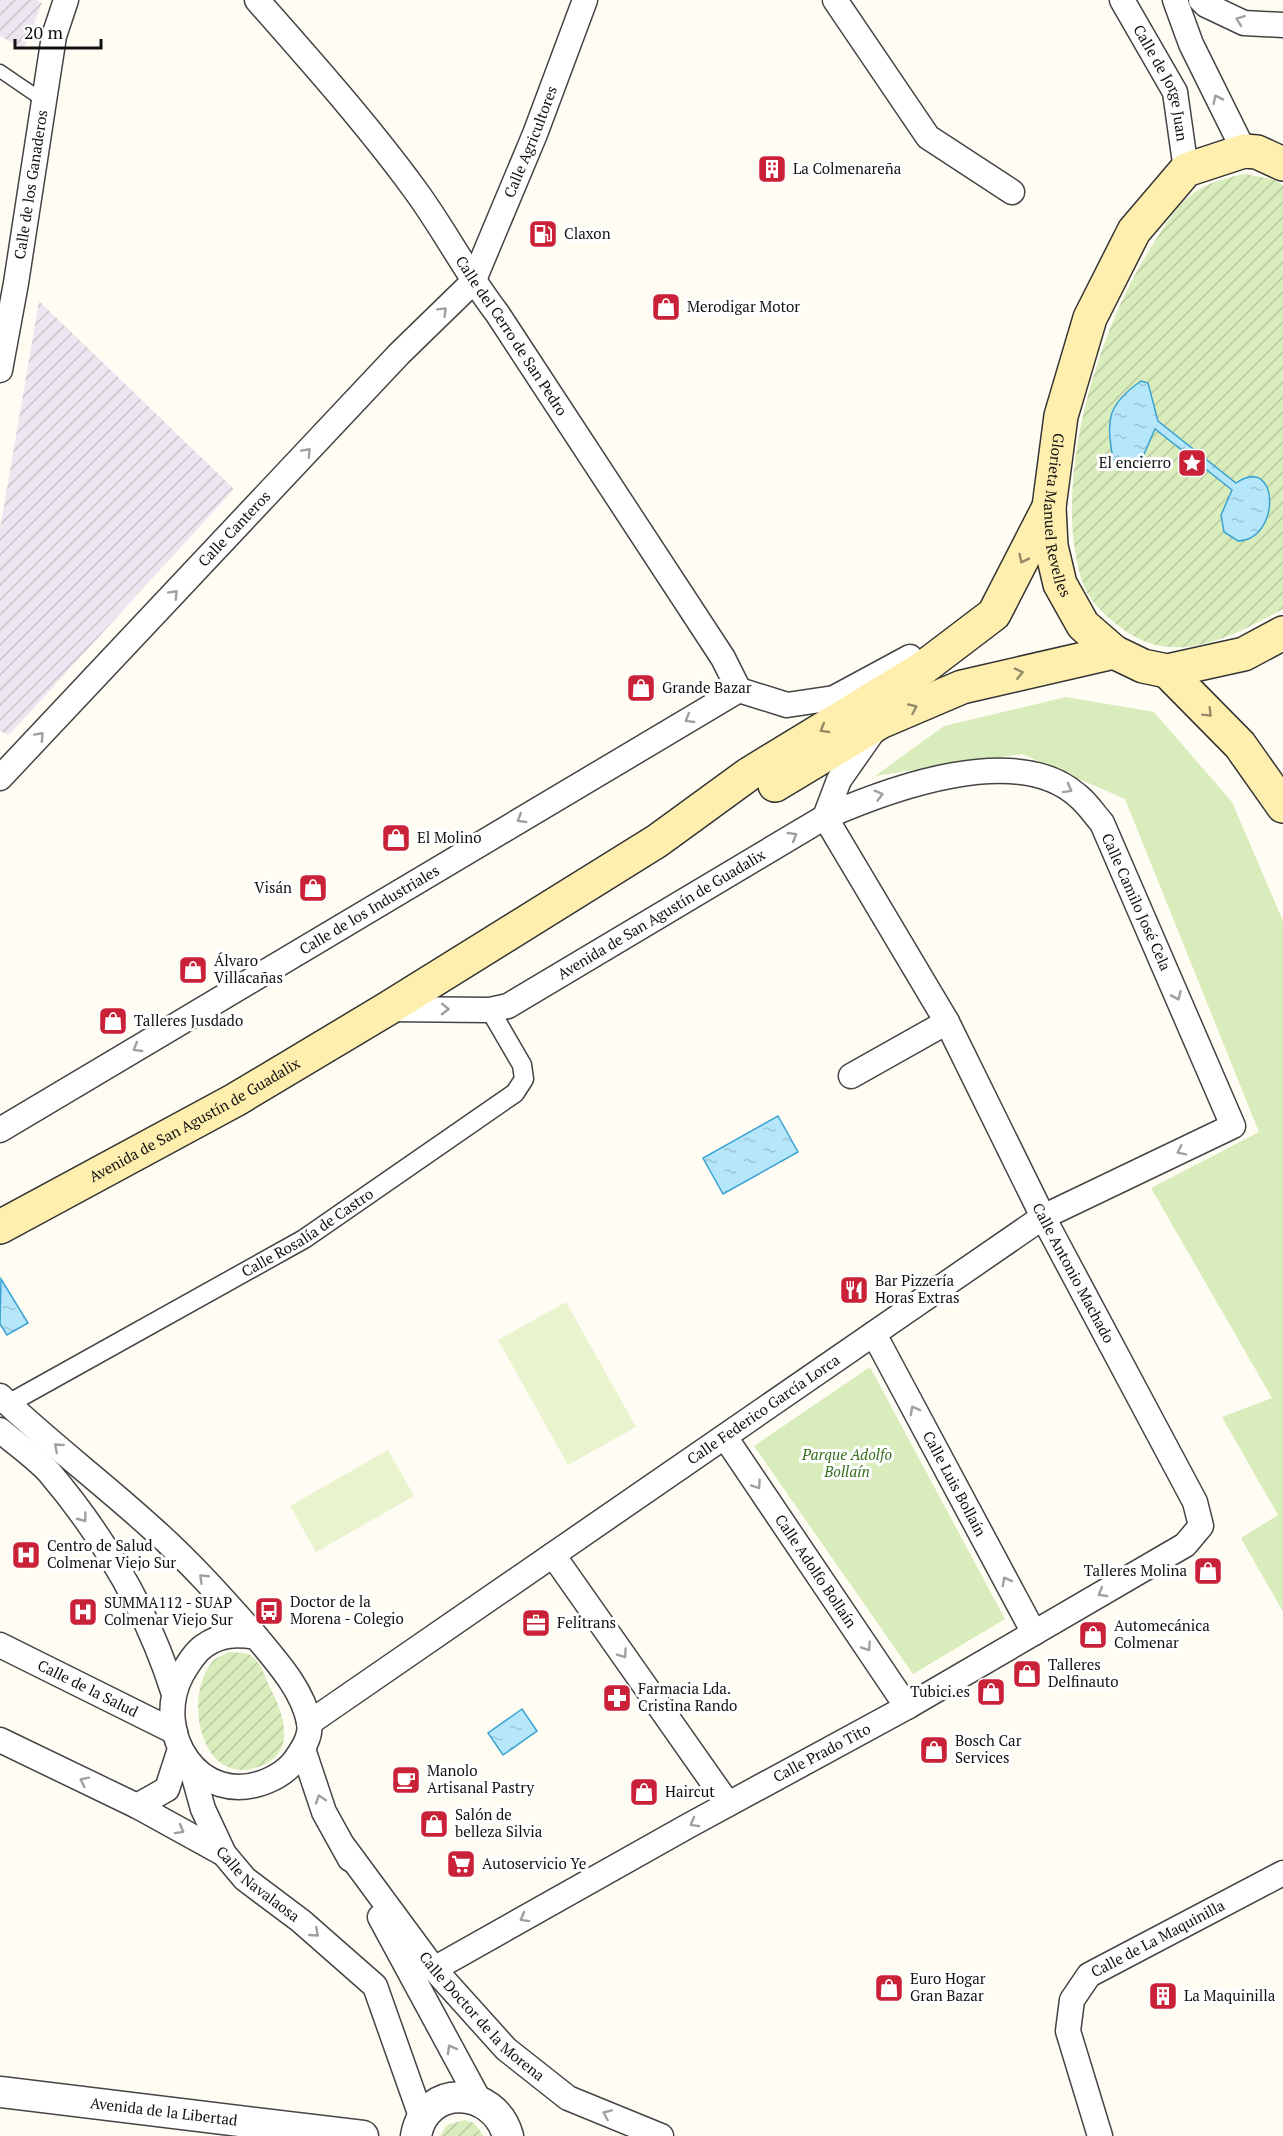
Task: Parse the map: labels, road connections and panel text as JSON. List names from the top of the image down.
{
  "streets": {
    "main road": ["Glorieta Manuel Revelles", "Avenida de San Agustín de Guadalix"],
    "street": [
      "Calle de Jorge Juan",
      "Calle Agricultores",
      "Calle de los Ganaderos",
      "Calle del Cerro de San Pedro",
      "Calle Canteros",
      "Calle Camilo José Cela",
      "Calle de los Industriales",
      "Calle Rosalía de Castro",
      "Calle Antonio Machado",
      "Calle Federico García Lorca",
      "Calle Luis Bollaín",
      "Calle Adolfo Bollaín",
      "Calle de la Salud",
      "Calle Prado Tito",
      "Calle Navalaosa",
      "Calle de La Maquinilla",
      "Calle Doctor de la Morena",
      "Avenida de la Libertad"
    ]
  },
  "crossings": [
    ["Calle de Jorge Juan", "Glorieta Manuel Revelles"],
    ["Calle Agricultores", "Calle del Cerro de San Pedro"],
    ["Calle Agricultores", "Calle Canteros"],
    ["Calle del Cerro de San Pedro", "Calle Canteros"],
    ["Calle del Cerro de San Pedro", "Calle de los Industriales"],
    ["Glorieta Manuel Revelles", "Avenida de San Agustín de Guadalix"],
    ["Calle Camilo José Cela", "Avenida de San Agustín de Guadalix"],
    ["Calle Camilo José Cela", "Calle Antonio Machado"],
    ["Calle Camilo José Cela", "Calle Federico García Lorca"],
    ["Avenida de San Agustín de Guadalix", "Calle Rosalía de Castro"],
    ["Avenida de San Agustín de Guadalix", "Calle Antonio Machado"],
    ["Calle Antonio Machado", "Calle Federico García Lorca"],
    ["Calle Antonio Machado", "Calle Prado Tito"],
    ["Calle Federico García Lorca", "Calle Luis Bollaín"],
    ["Calle Federico García Lorca", "Calle Adolfo Bollaín"],
    ["Calle Federico García Lorca", "Calle de la Salud"],
    ["Calle Federico García Lorca", "Calle Doctor de la Morena"],
    ["Calle Luis Bollaín", "Calle Prado Tito"],
    ["Calle Adolfo Bollaín", "Calle Prado Tito"],
    ["Calle de la Salud", "Calle Doctor de la Morena"],
    ["Calle Prado Tito", "Calle Doctor de la Morena"]
  ],
  "one_way": [
    "Calle Canteros",
    "Calle Camilo José Cela",
    "Calle de los Industriales",
    "Calle Luis Bollaín",
    "Calle Prado Tito"
  ],
  "parks": ["Parque Adolfo Bollaín"],
  "places": {
    "building": ["La Colmenareña", "La Maquinilla"],
    "fuel station": ["Claxon"],
    "shop": [
      "Merodigar Motor",
      "Grande Bazar",
      "El Molino",
      "Visán",
      "Álvaro Villacañas",
      "Talleres Jusdado",
      "Talleres Molina",
      "Automecánica Colmenar",
      "Talleres Delfinauto",
      "Tubici.es",
      "Bosch Car Services",
      "Haircut",
      "Salón de belleza Silvia",
      "Euro Hogar Gran Bazar"
    ],
    "place": ["El encierro"],
    "restaurant": ["Bar Pizzería Horas Extras"],
    "hospital": ["Centro de Salud Colmenar Viejo Sur", "SUMMA112 - SUAP Colmenar Viejo Sur"],
    "bus stop": ["Doctor de la Morena - Colegio"],
    "office": ["Felitrans"],
    "pharmacy": ["Farmacia Lda. Cristina Rando"],
    "cafe": ["Manolo Artisanal Pastry"],
    "supermarket": ["Autoservicio Ye"]
  },
  "scale_bar": "20 m"
}
